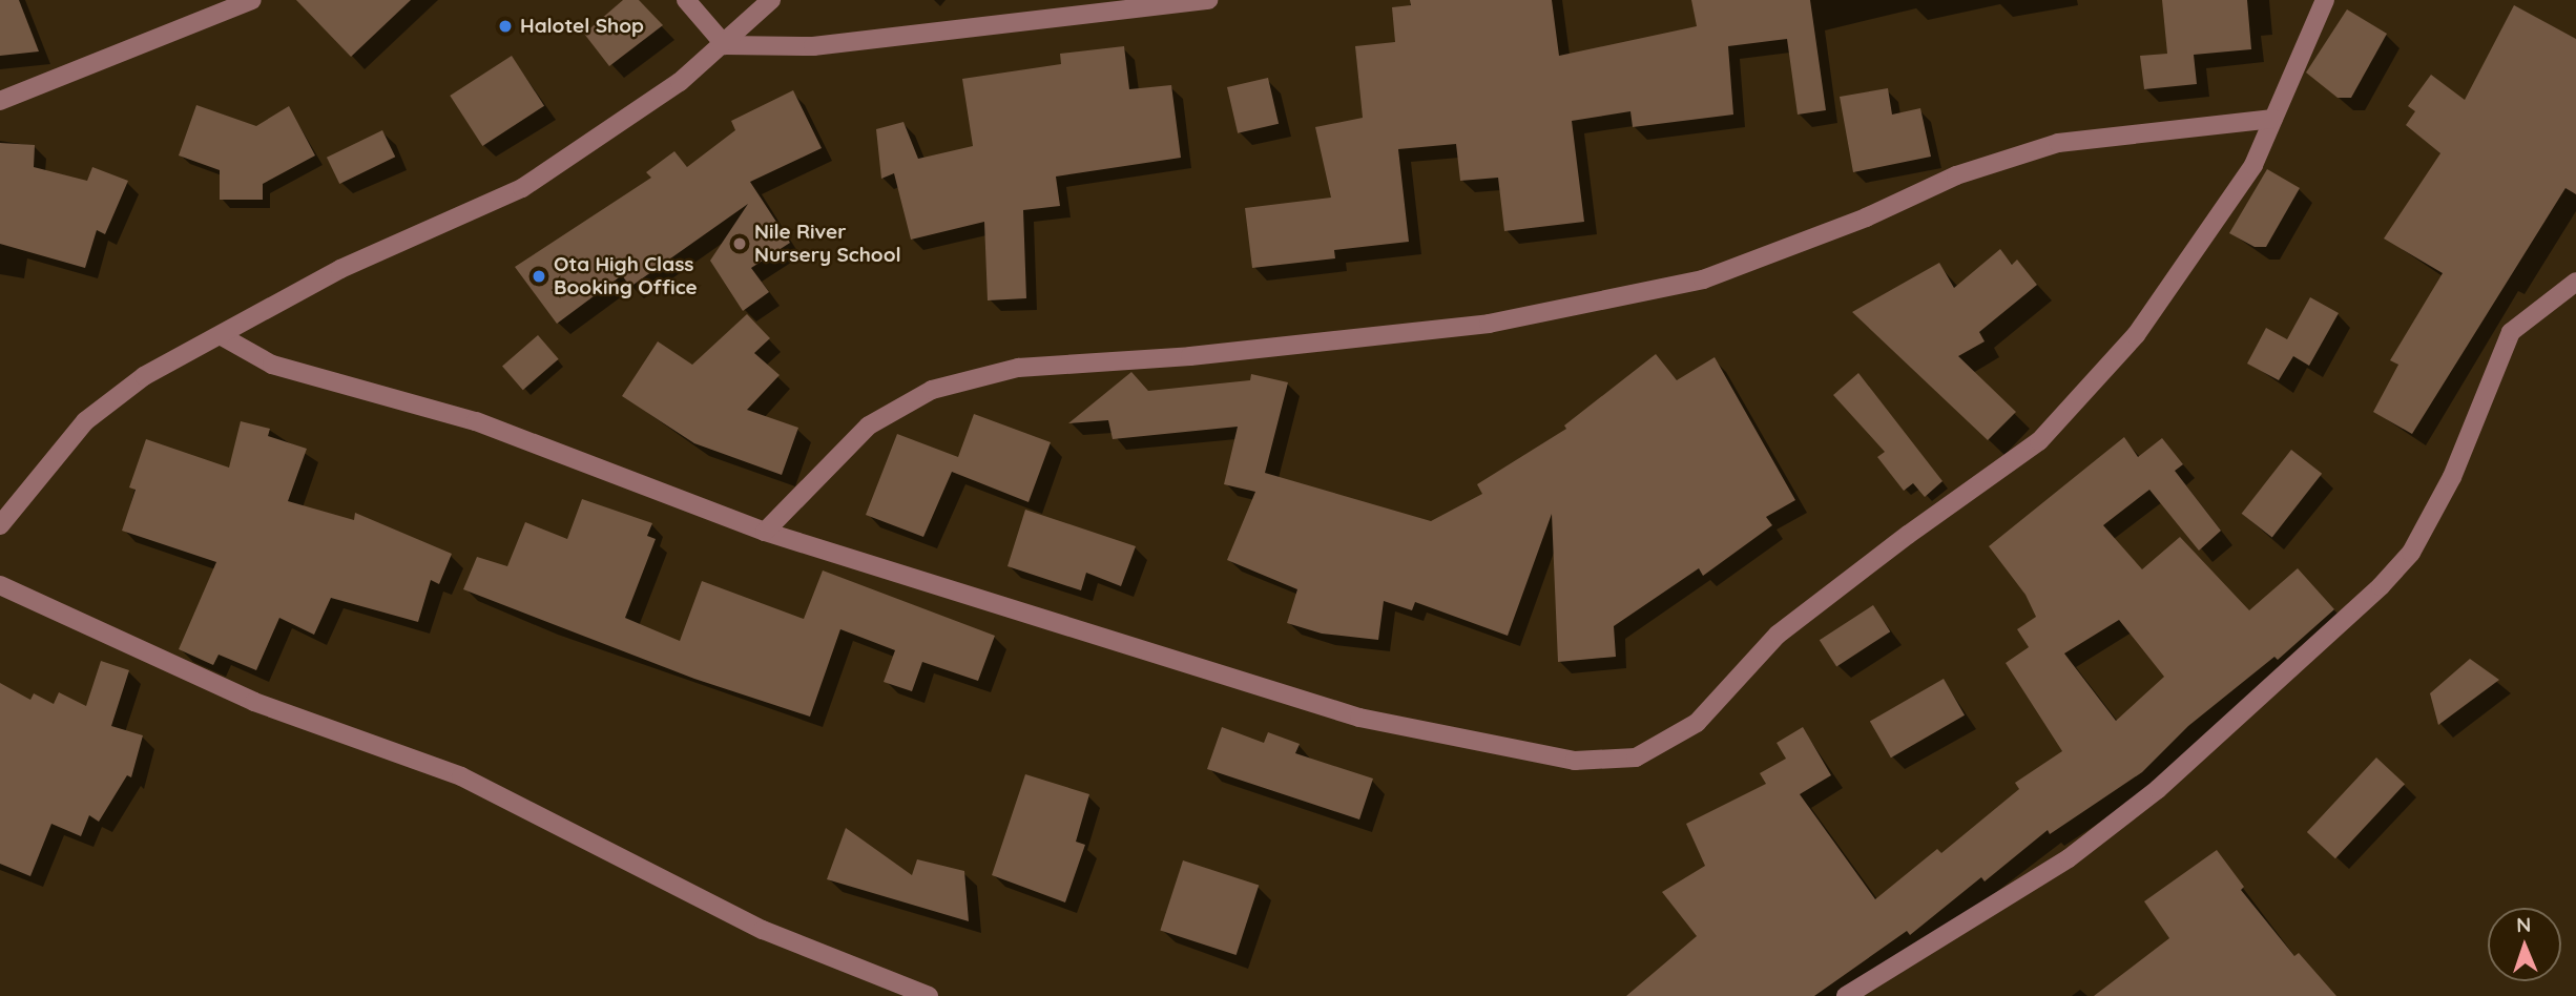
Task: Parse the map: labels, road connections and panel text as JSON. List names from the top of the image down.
{
  "places": ["Halotel Shop", "Nile River Nursery School", "Ota High Class Booking Office"],
  "north": "top"
}
